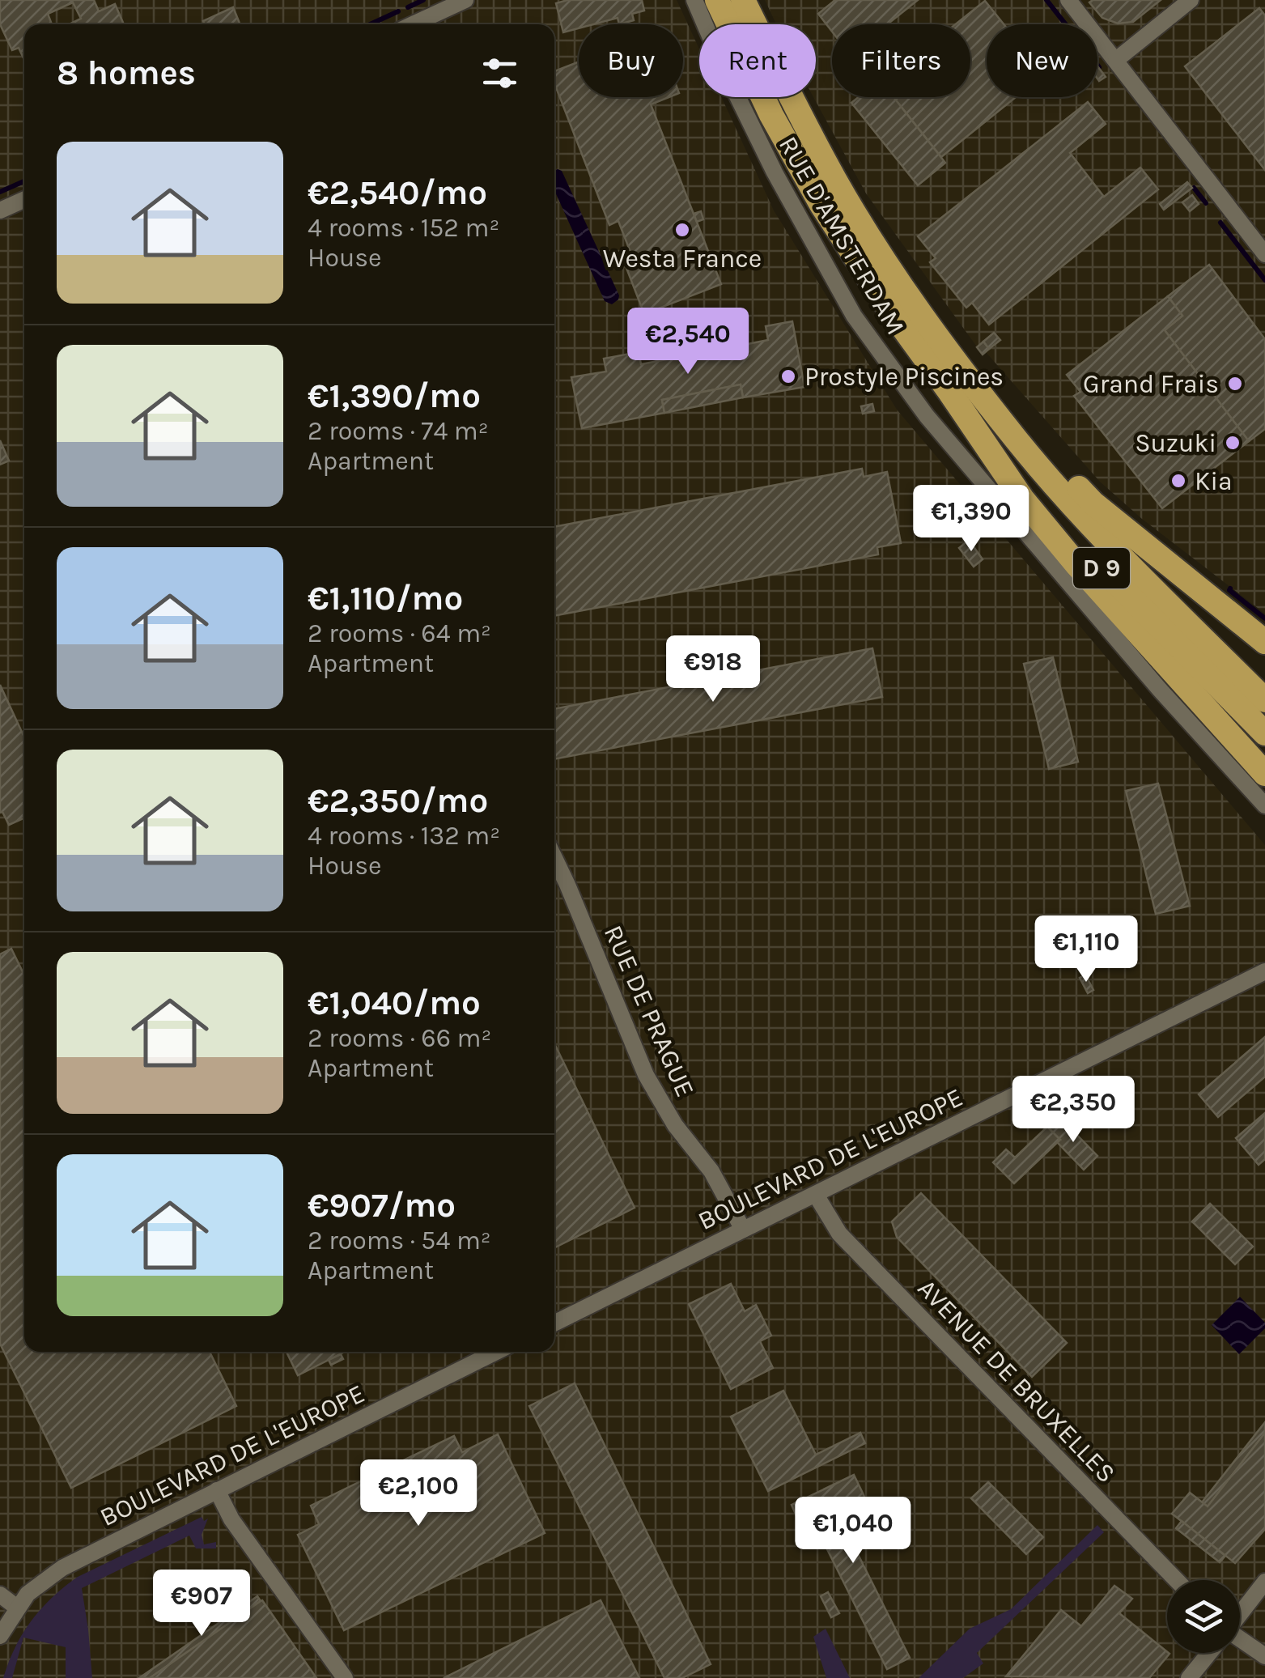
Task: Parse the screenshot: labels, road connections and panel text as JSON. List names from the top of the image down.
{
  "streets": {
    "highway": ["D 9"],
    "street": [
      "RUE D'AMSTERDAM",
      "RUE DE PRAGUE",
      "BOULEVARD DE L'EUROPE",
      "AVENUE DE BRUXELLES"
    ]
  },
  "crossings": [
    ["RUE DE PRAGUE", "BOULEVARD DE L'EUROPE"],
    ["BOULEVARD DE L'EUROPE", "AVENUE DE BRUXELLES"]
  ],
  "places": [
    "Westa France",
    "Prostyle Piscines",
    "Grand Frais",
    "Suzuki",
    "Kia"
  ],
  "page": {
    "chip": [
      "Buy",
      "Rent",
      "Filters",
      "New"
    ],
    "heading": "8 homes",
    "list": [
      {
        "name": "€2,540/mo",
        "note": "4 rooms · 152 m² · House"
      },
      {
        "name": "€1,390/mo",
        "note": "2 rooms · 74 m² · Apartment"
      },
      {
        "name": "€1,110/mo",
        "note": "2 rooms · 64 m² · Apartment"
      },
      {
        "name": "€2,350/mo",
        "note": "4 rooms · 132 m² · House"
      },
      {
        "name": "€1,040/mo",
        "note": "2 rooms · 66 m² · Apartment"
      },
      {
        "name": "€907/mo",
        "note": "2 rooms · 54 m² · Apartment"
      }
    ],
    "price": [
      "€2,540",
      "€1,390",
      "€918",
      "€1,110",
      "€2,350",
      "€2,100",
      "€1,040",
      "€907"
    ]
  }
}
